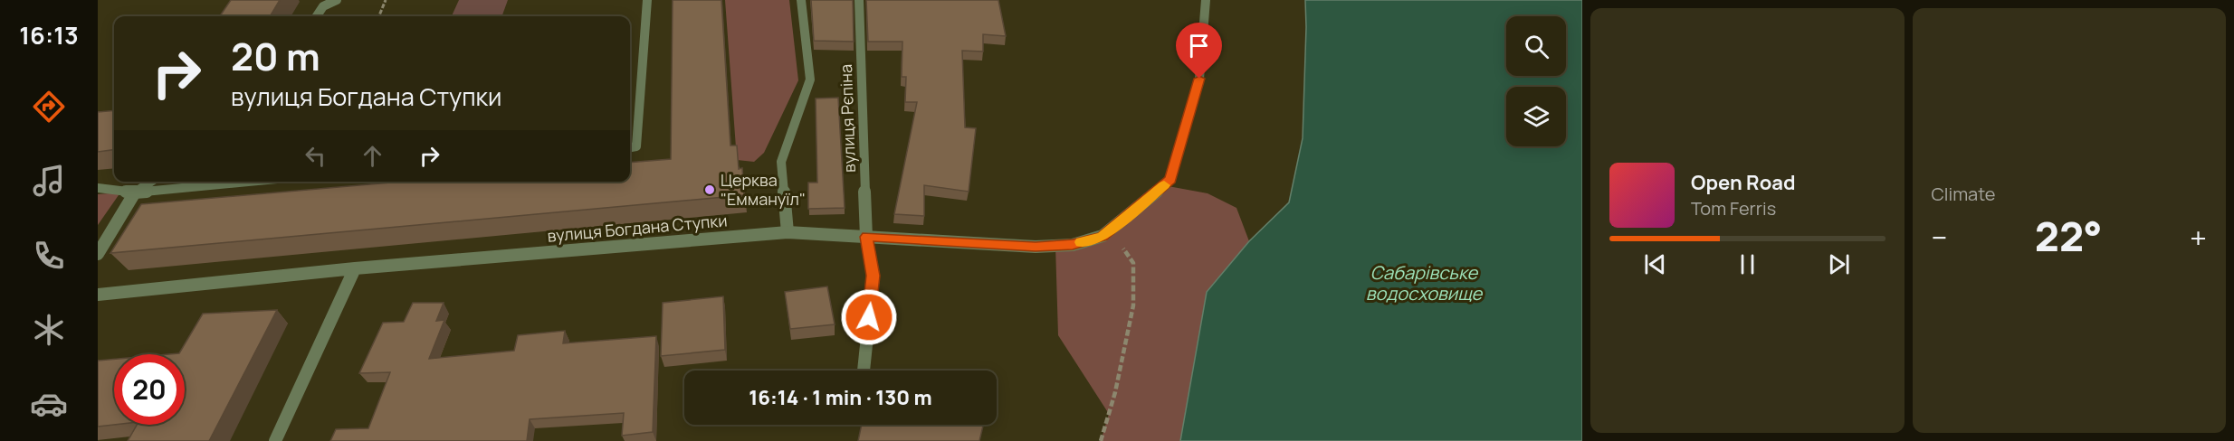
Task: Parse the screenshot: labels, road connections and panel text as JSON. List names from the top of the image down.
{
  "streets": {
    "street": ["вулиця Рєпіна", "вулиця Богдана Ступки"]
  },
  "crossings": [
    ["вулиця Рєпіна", "вулиця Богдана Ступки"]
  ],
  "water": ["Сабарівське водосховище"],
  "places": ["Церква \"Еммануїл\""],
  "page": {
    "tabs": "16:13",
    "tile": "Climate",
    "turn": ["20 m", "вулиця Богдана Ступки"],
    "song": ["Open Road", "Tom Ferris"],
    "heat": ["−", "22°", "+"],
    "limit": "20",
    "trip": "16:14 · 1 min · 130 m"
  }
}
